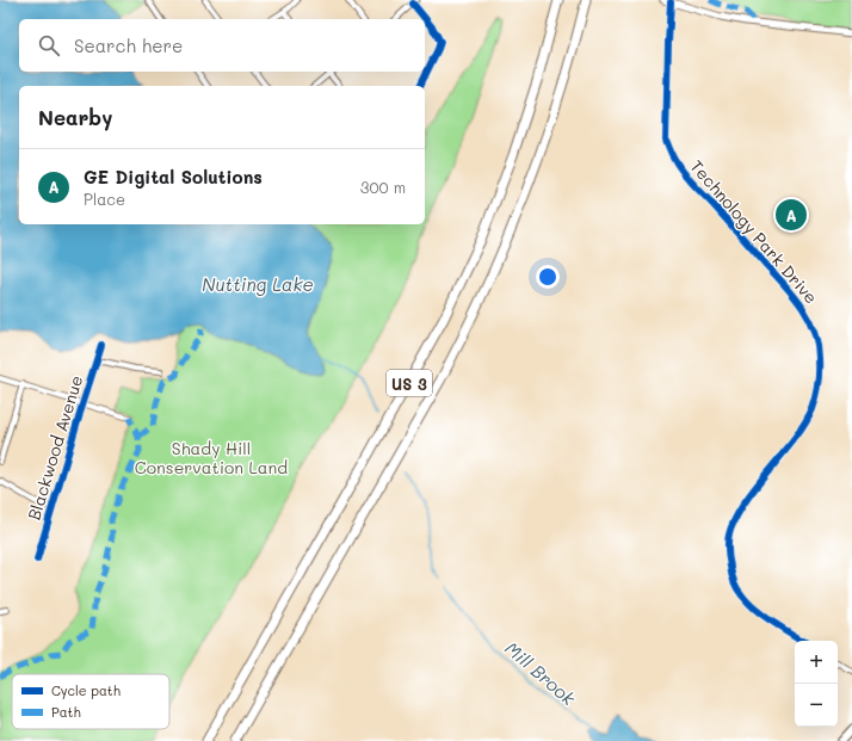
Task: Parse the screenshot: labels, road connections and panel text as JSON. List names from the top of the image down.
{
  "streets": {
    "highway": ["US 3"],
    "street": ["Technology Park Drive", "Blackwood Avenue"]
  },
  "water": ["Nutting Lake", "Mill Brook"],
  "parks": ["Shady Hill Conservation Land"],
  "legend": ["Cycle path", "Path"],
  "page": {
    "search": "Search here",
    "heading": "Nearby",
    "list": [
      {
        "mark": "A",
        "name": "GE Digital Solutions",
        "note": "Place",
        "value": "300 m"
      }
    ],
    "pins": "A",
    "map_buttons": ["+", "−"]
  }
}
